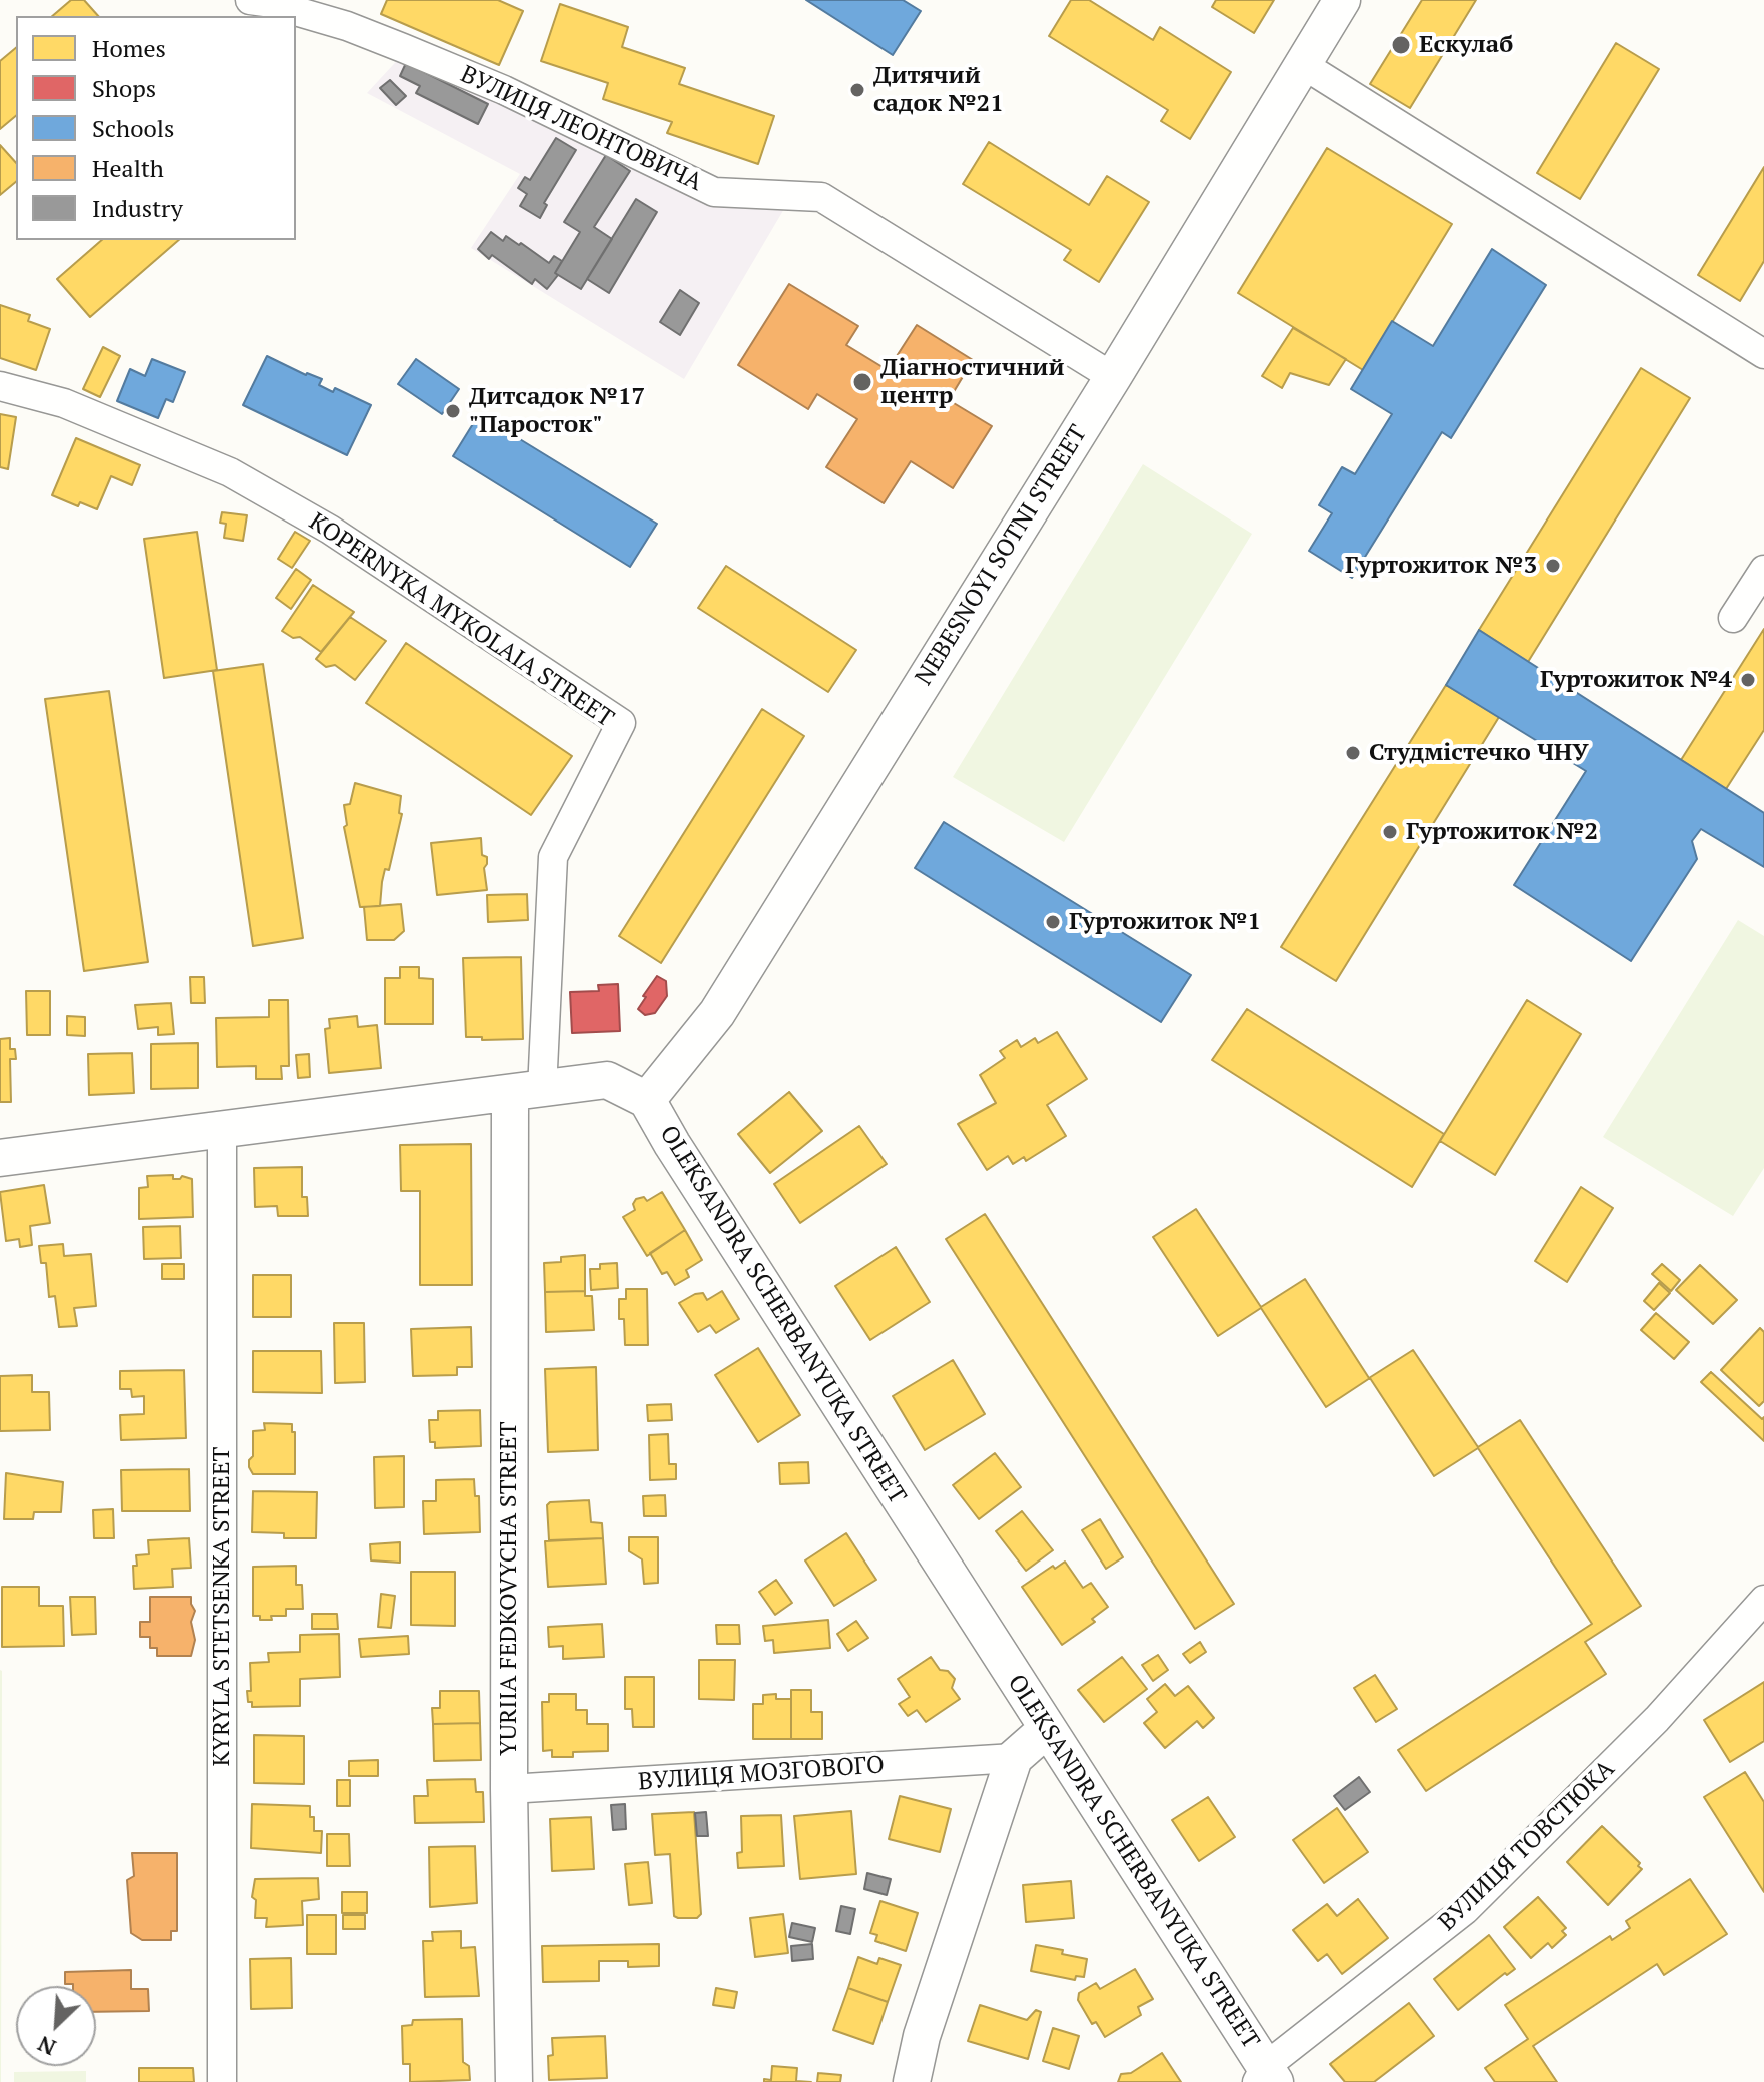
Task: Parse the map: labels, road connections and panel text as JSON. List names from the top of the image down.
{
  "streets": {
    "street": [
      "ВУЛИЦЯ ЛЕОНТОВИЧА",
      "NEBESNOYI SOTNI STREET",
      "KOPERNYKA MYKOLAIA STREET",
      "OLEKSANDRA SCHERBANYUKA STREET",
      "YURIIA FEDKOVYCHA STREET",
      "KYRYLA STETSENKA STREET",
      "ВУЛИЦЯ МОЗГОВОГО",
      "ВУЛИЦЯ ТОВСТЮКА"
    ]
  },
  "crossings": [
    ["ВУЛИЦЯ ЛЕОНТОВИЧА", "NEBESNOYI SOTNI STREET"],
    ["NEBESNOYI SOTNI STREET", "OLEKSANDRA SCHERBANYUKA STREET"],
    ["KOPERNYKA MYKOLAIA STREET", "OLEKSANDRA SCHERBANYUKA STREET"],
    ["KOPERNYKA MYKOLAIA STREET", "YURIIA FEDKOVYCHA STREET"],
    ["OLEKSANDRA SCHERBANYUKA STREET", "YURIIA FEDKOVYCHA STREET"],
    ["OLEKSANDRA SCHERBANYUKA STREET", "KYRYLA STETSENKA STREET"],
    ["OLEKSANDRA SCHERBANYUKA STREET", "ВУЛИЦЯ ТОВСТЮКА"],
    ["YURIIA FEDKOVYCHA STREET", "ВУЛИЦЯ МОЗГОВОГО"]
  ],
  "places": [
    "Ескулаб",
    "Дитячий садок №21",
    "Діагностичний центр",
    "Дитсадок №17 \"Паросток\"",
    "Гуртожиток №3",
    "Гуртожиток №4",
    "Студмістечко ЧНУ",
    "Гуртожиток №2",
    "Гуртожиток №1"
  ],
  "legend": [
    "Homes",
    "Shops",
    "Schools",
    "Health",
    "Industry"
  ],
  "north": "bottom left"
}
